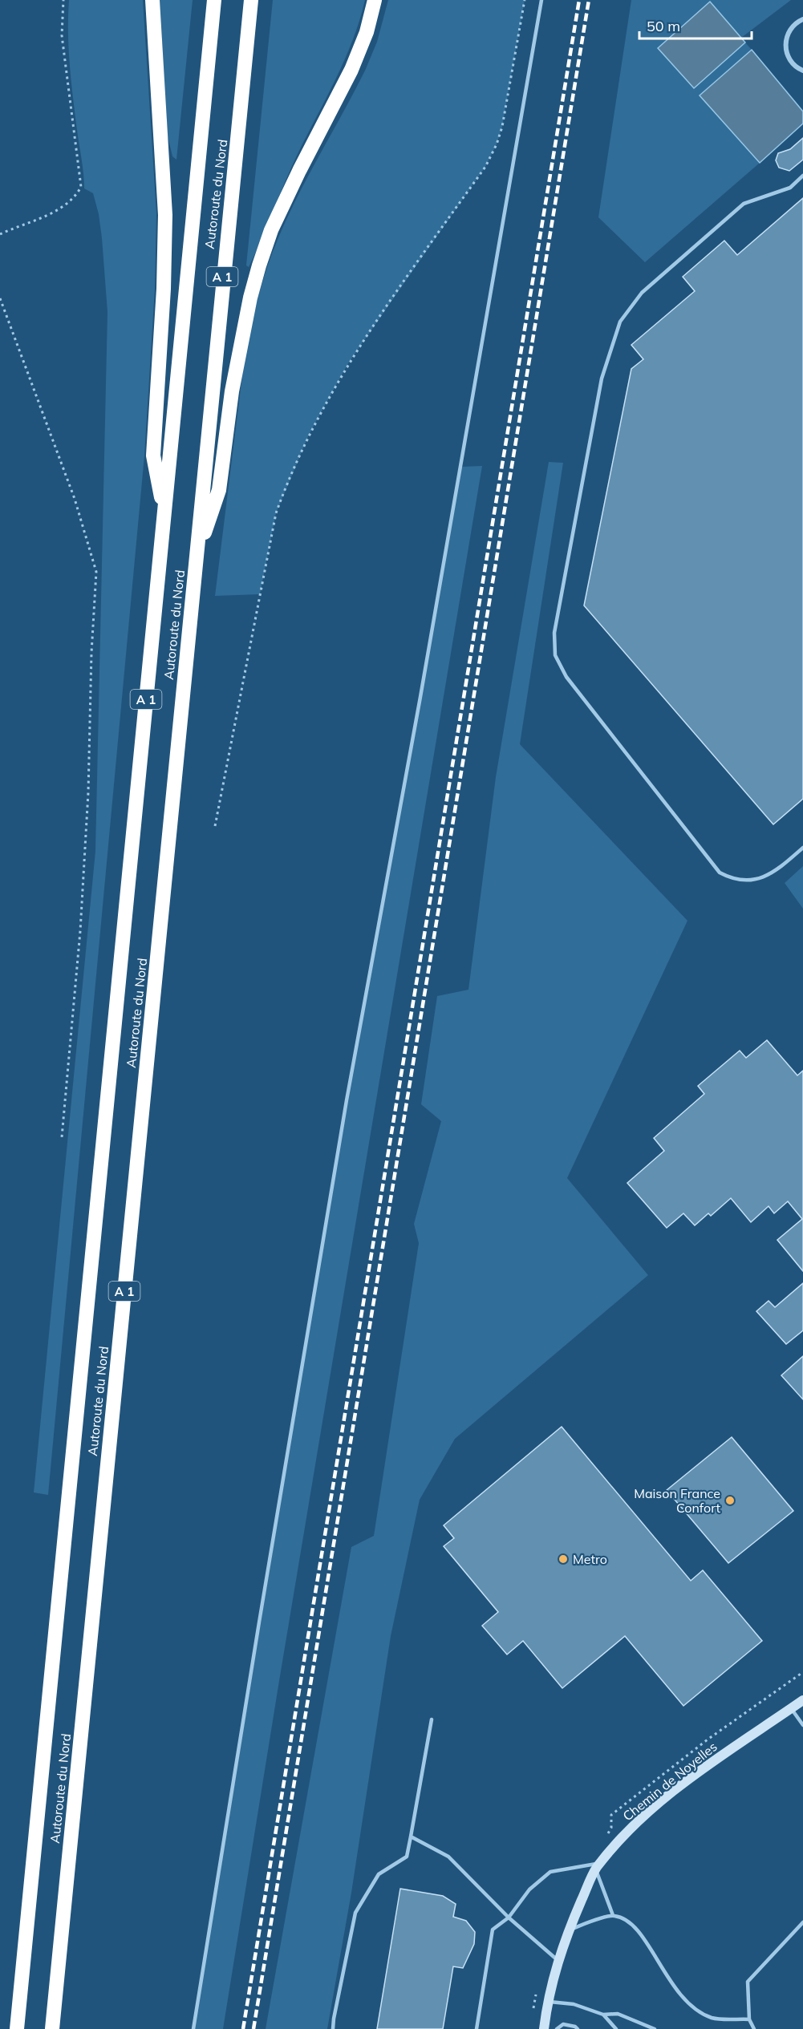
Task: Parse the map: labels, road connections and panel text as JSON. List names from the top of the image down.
{
  "streets": {
    "highway": ["Autoroute du Nord", "A 1"],
    "street": ["Chemin de Noyelles"]
  },
  "places": ["Maison France Confort", "Metro"],
  "scale_bar": "50 m"
}
